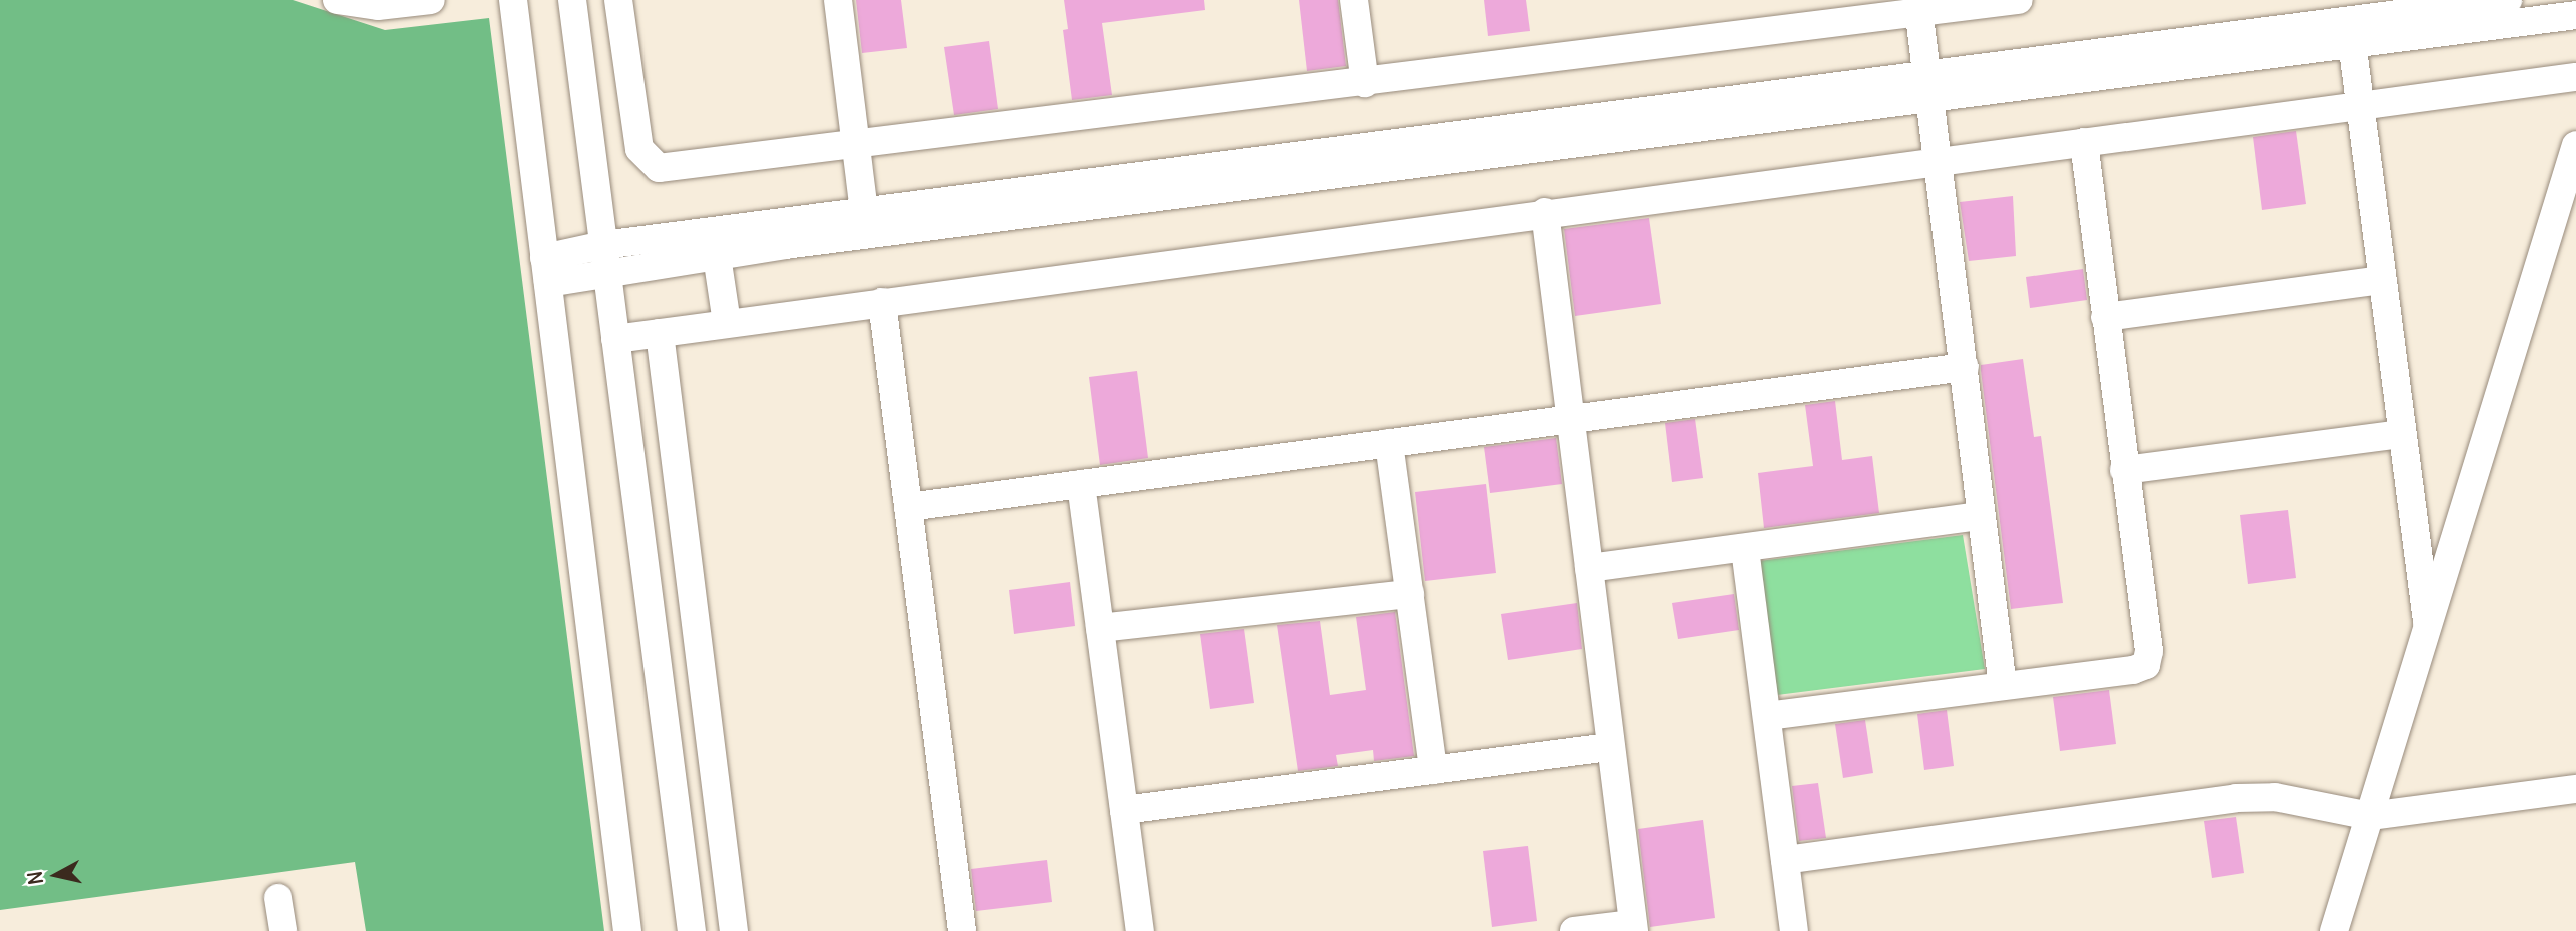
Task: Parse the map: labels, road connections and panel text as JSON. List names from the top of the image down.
{
  "north": "left"
}
